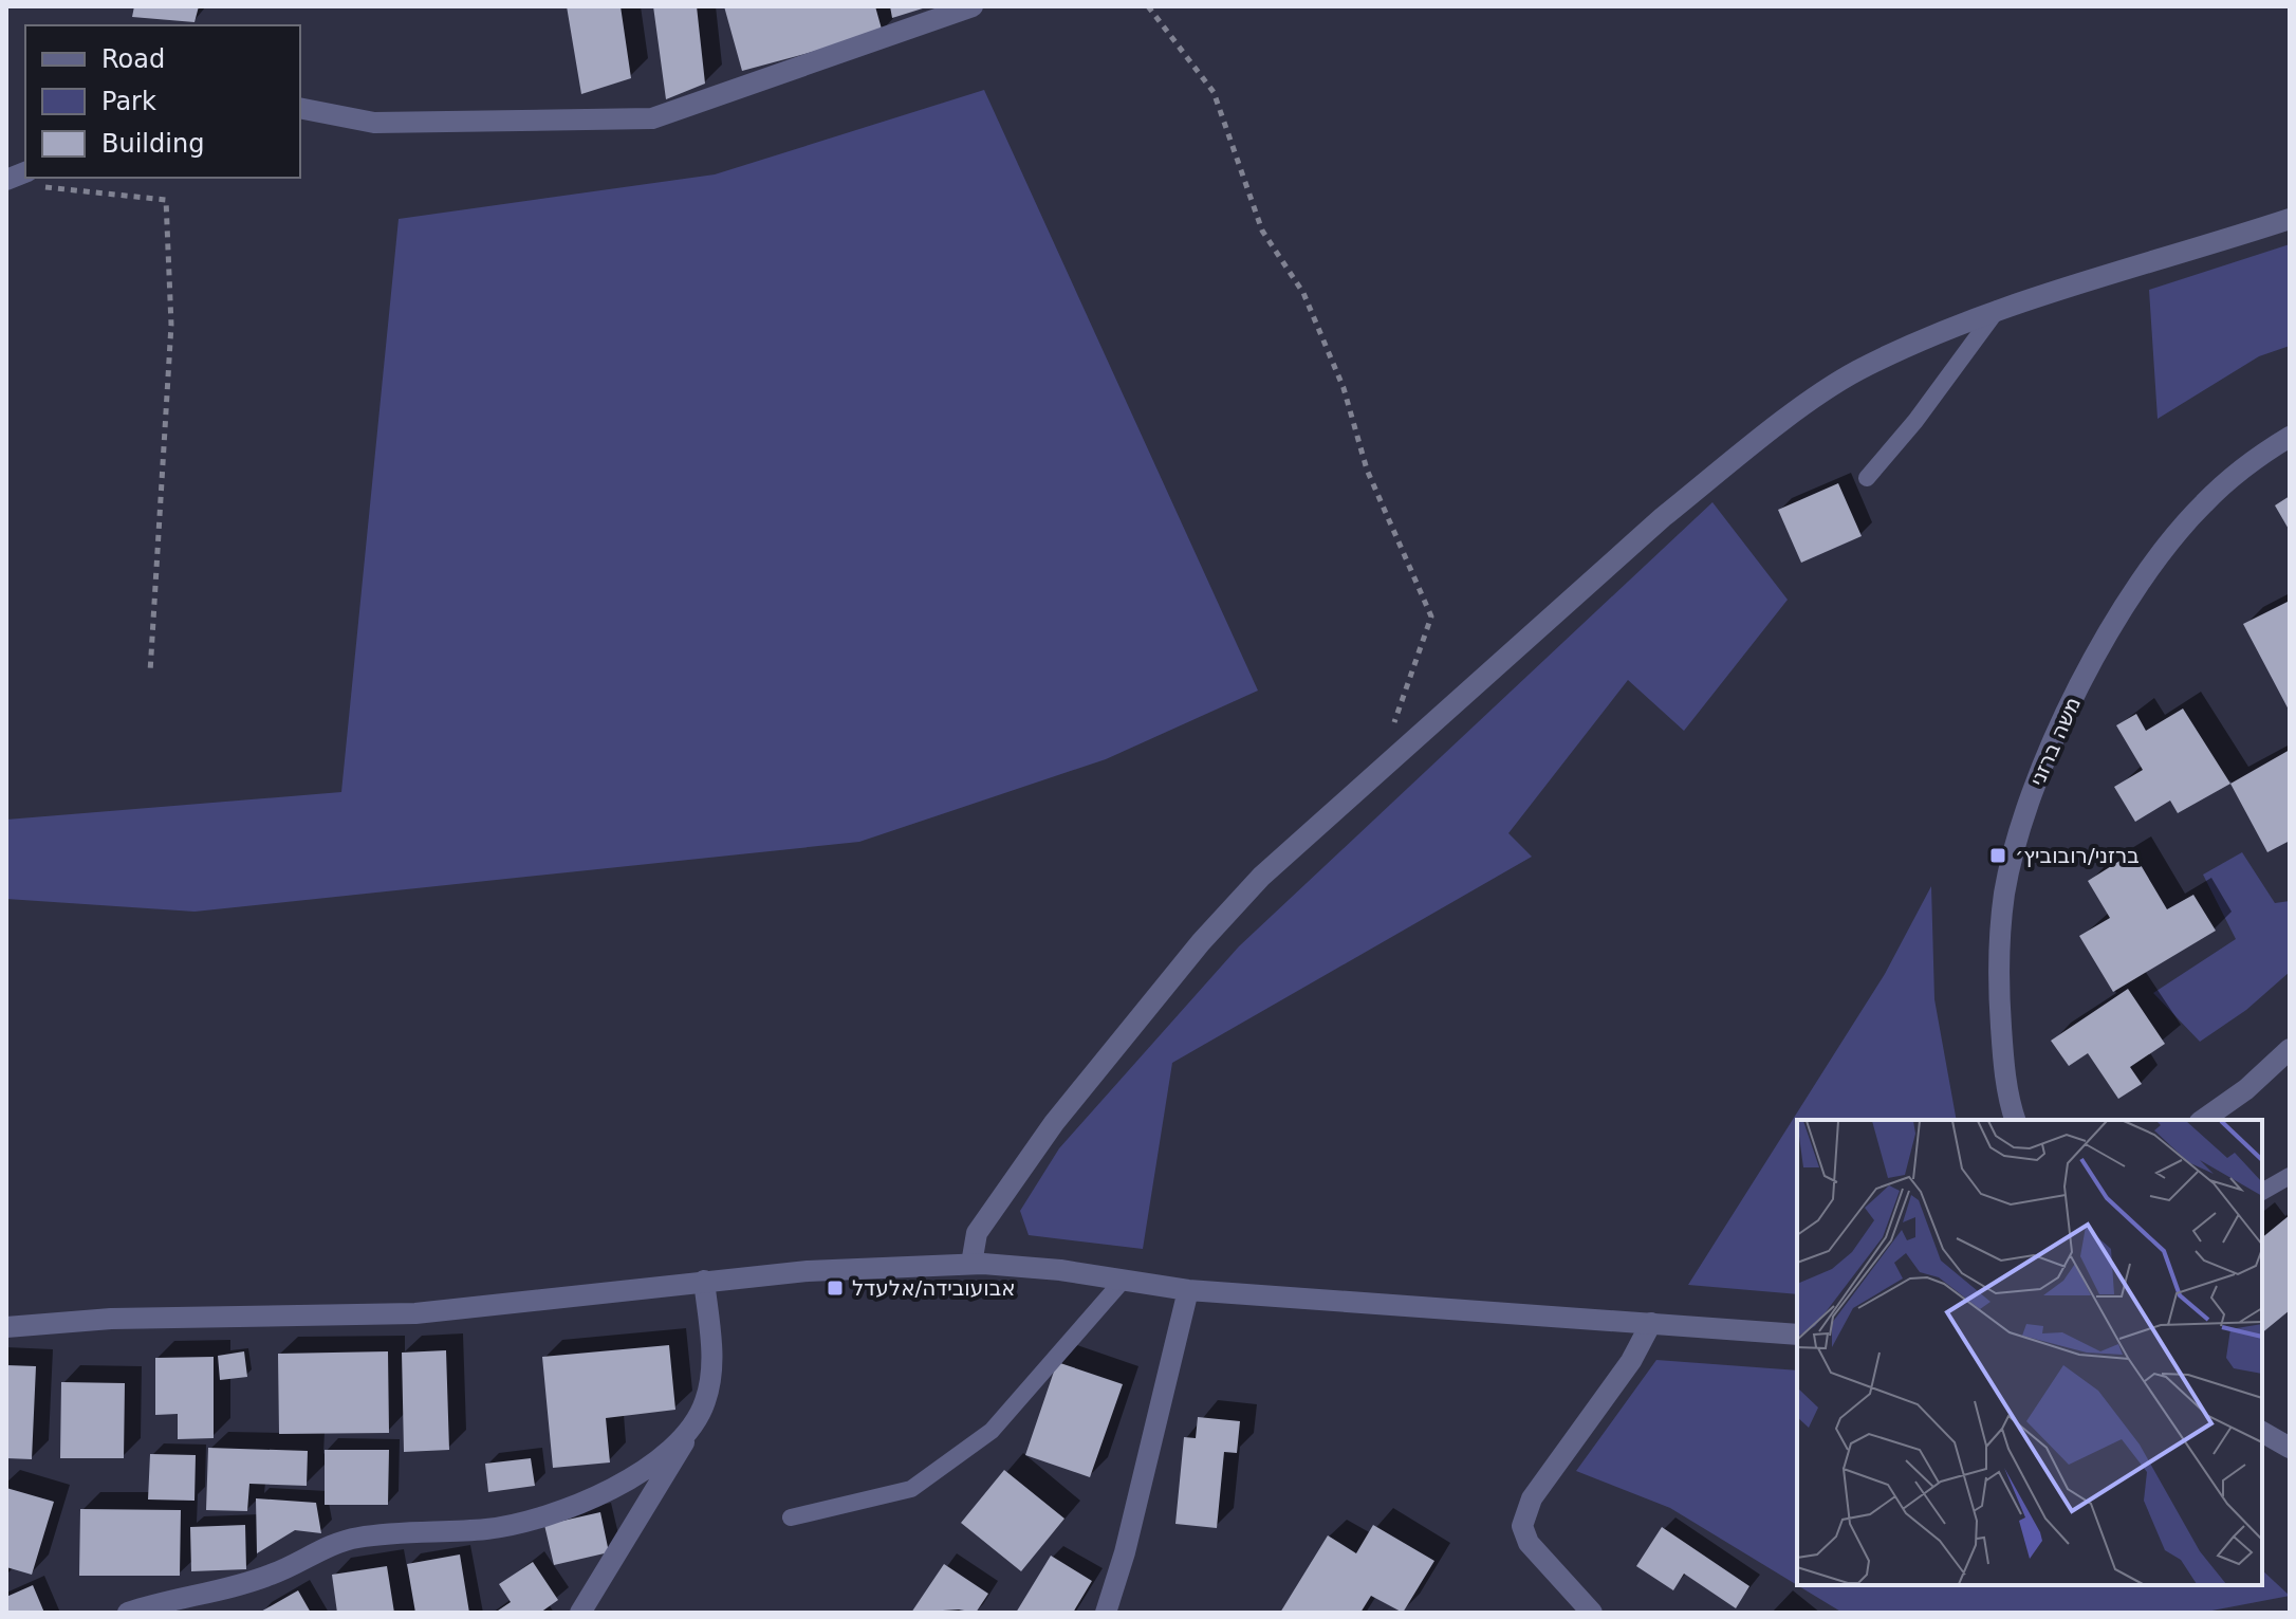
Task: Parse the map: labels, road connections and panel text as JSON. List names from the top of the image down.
{
  "streets": {
    "street": ["משה ברזני"]
  },
  "places": {
    "transit": ["ברזני/רובוביץ׳", "אבועובידה/אלעדל"]
  },
  "legend": ["Road", "Park", "Building"]
}
